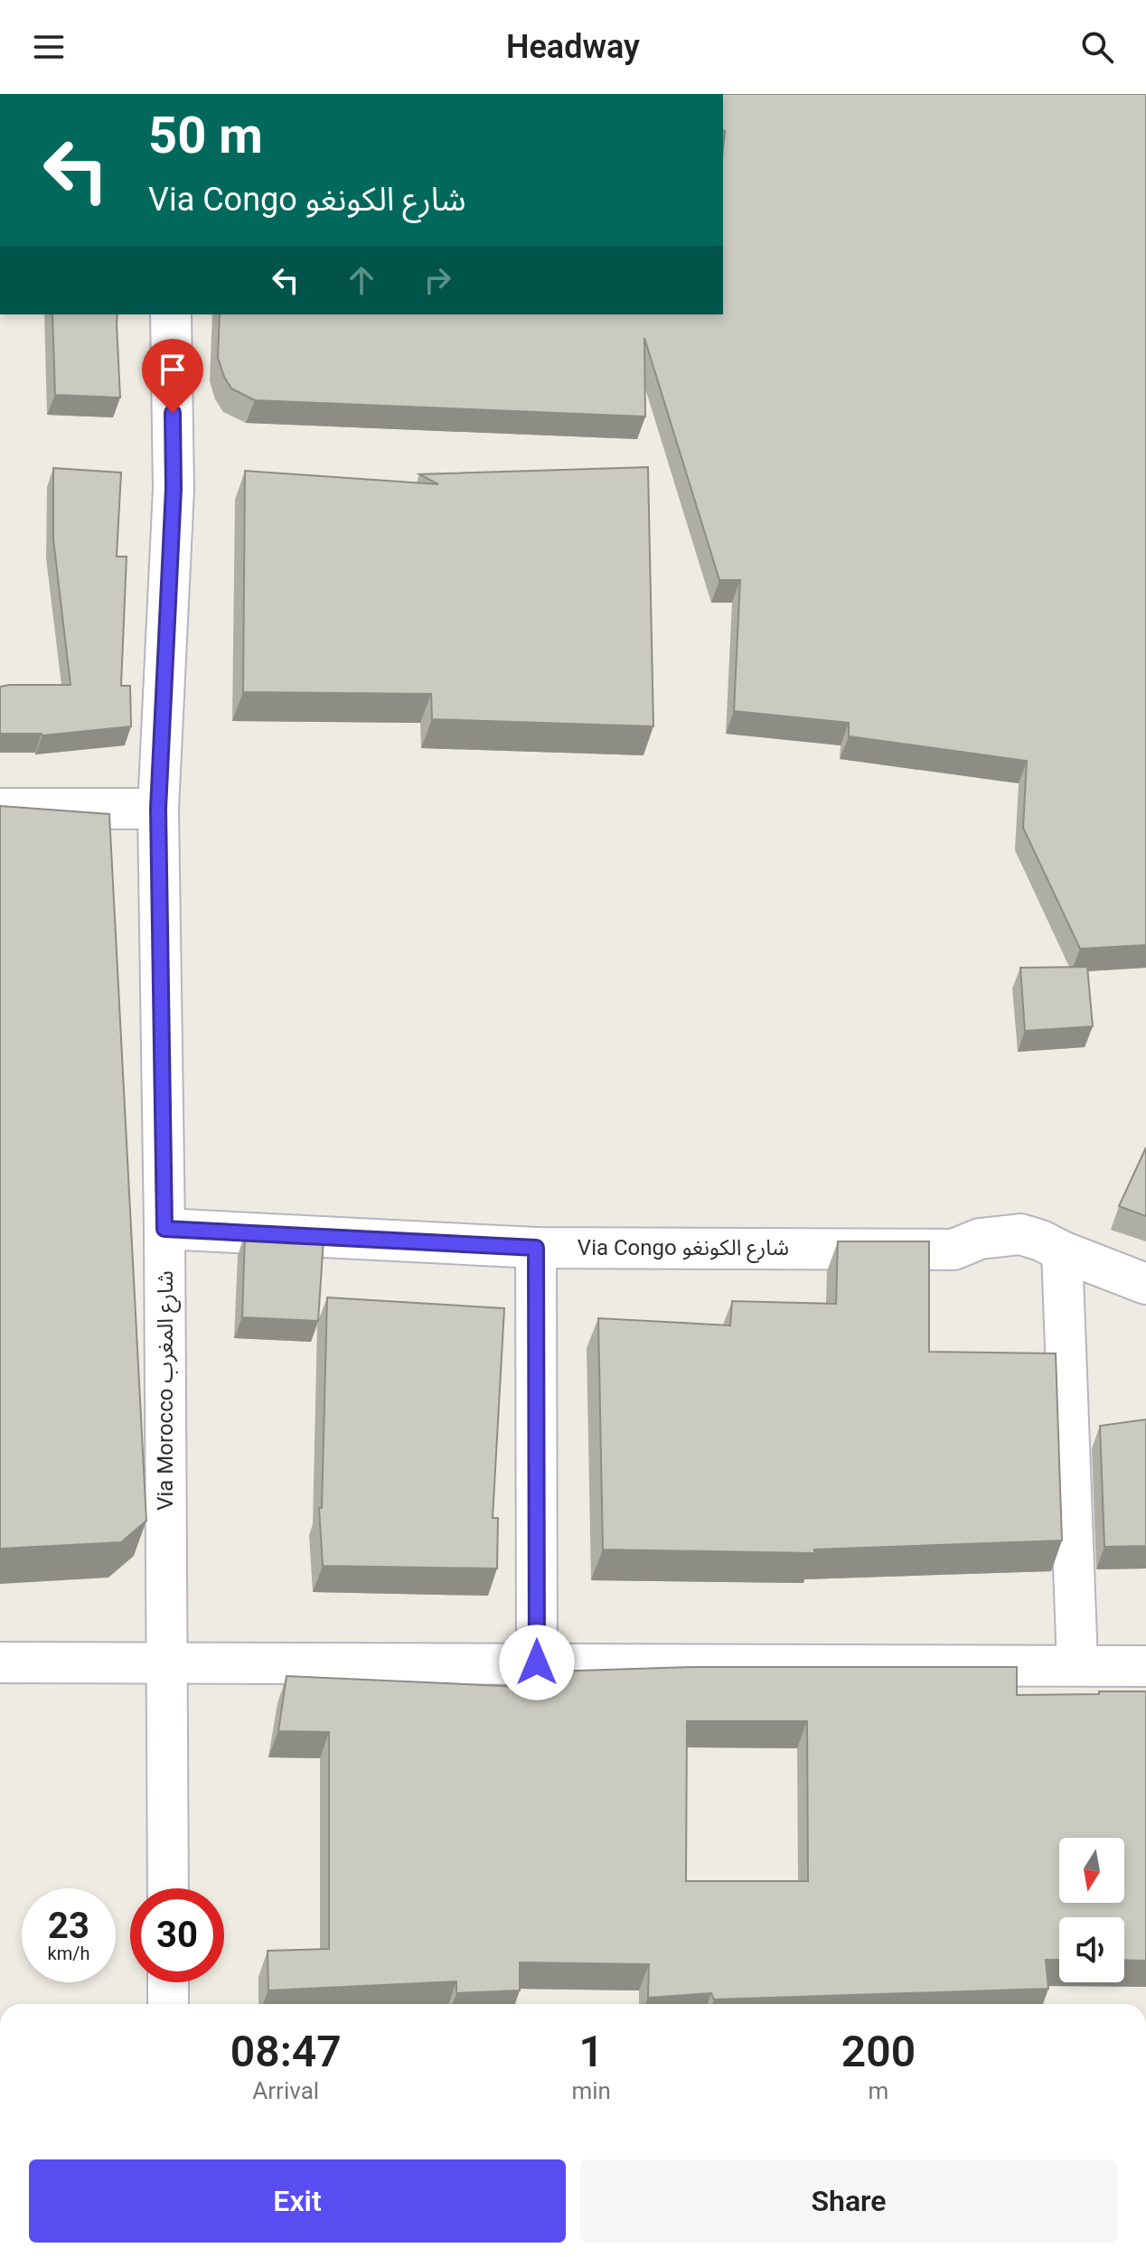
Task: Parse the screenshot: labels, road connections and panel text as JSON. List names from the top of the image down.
{
  "streets": {
    "street": ["Via Congo شارع الكونغو", "Via Morocco شارع المغرب"]
  },
  "crossings": [
    ["Via Congo شارع الكونغو", "Via Morocco شارع المغرب"]
  ],
  "north": "bottom",
  "page": {
    "header": "Headway",
    "turn": ["50 m", "Via Congo شارع الكونغو"],
    "speed": "23 km/h",
    "limit": "30",
    "eta": [
      "08:47",
      "Arrival",
      "1",
      "min",
      "200",
      "m"
    ],
    "buttons": ["Exit", "Share"]
  }
}
